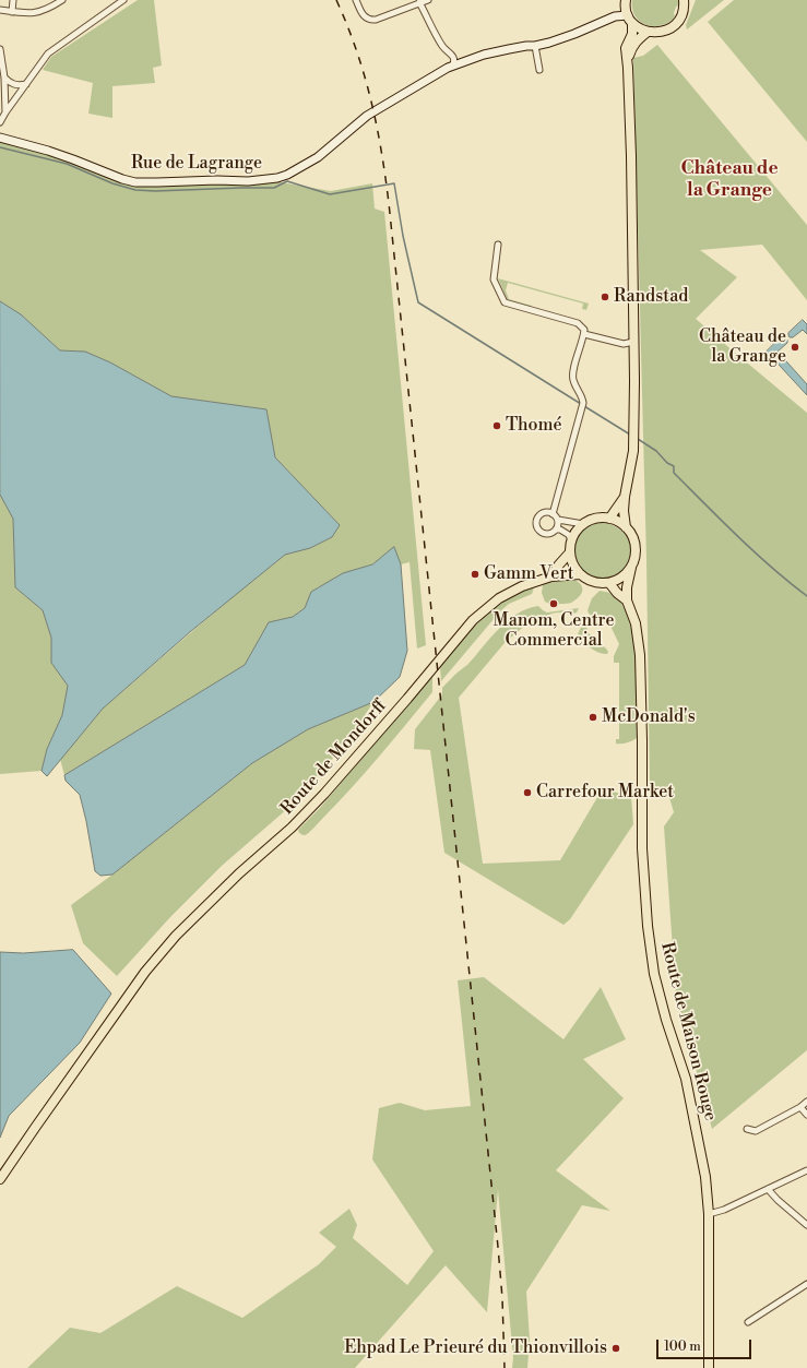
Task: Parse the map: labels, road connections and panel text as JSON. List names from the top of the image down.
{
  "streets": {
    "main road": ["Route de Mondorff", "Route de Maison Rouge"],
    "street": ["Rue de Lagrange"]
  },
  "districts": ["Château de la Grange"],
  "places": [
    "Randstad",
    "Château de la Grange",
    "Thomé",
    "Gamm Vert",
    "Manom, Centre Commercial",
    "McDonald's",
    "Carrefour Market",
    "Ehpad Le Prieuré du Thionvillois"
  ],
  "scale_bar": "100 m"
}
